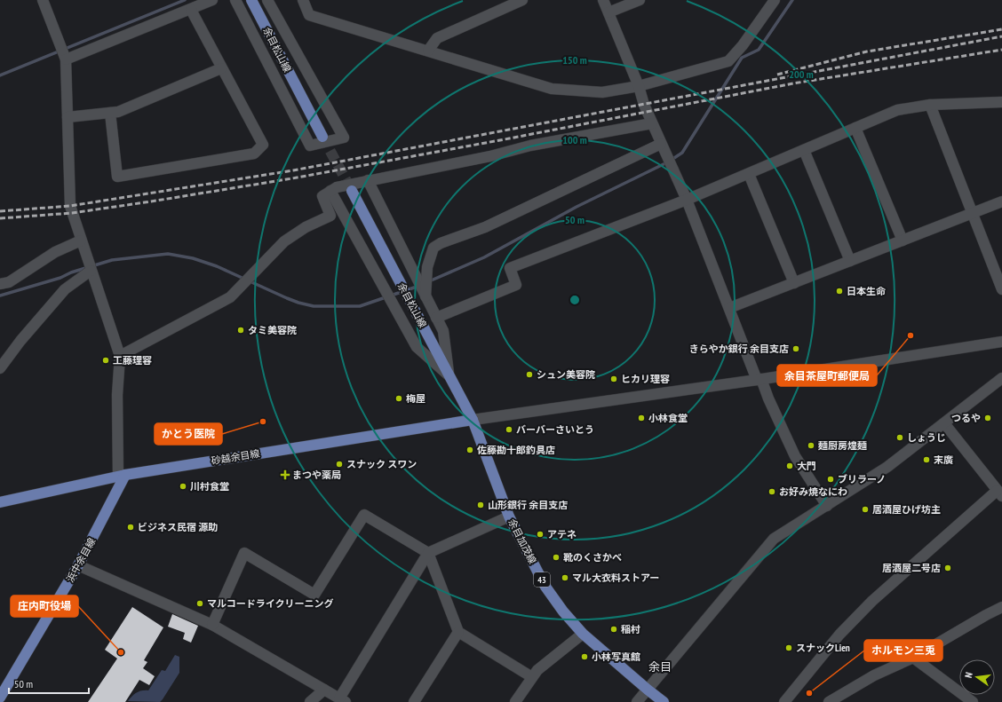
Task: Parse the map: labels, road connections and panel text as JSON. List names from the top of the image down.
{
  "streets": {
    "main road": [
      "余目松山線",
      "砂越余目線",
      "余目加茂線",
      "浜中余目線",
      "43"
    ]
  },
  "crossings": [
    ["余目松山線", "砂越余目線"],
    ["余目松山線", "余目加茂線"],
    ["砂越余目線", "余目加茂線"],
    ["砂越余目線", "浜中余目線"]
  ],
  "districts": ["余目"],
  "places": {
    "other": [
      "日本生命",
      "タミ美容院",
      "余目茶屋町郵便局",
      "きらやか銀行 余目支店",
      "工藤理容",
      "シュン美容院",
      "ヒカリ理容",
      "梅屋",
      "小林食堂",
      "つるや",
      "かとう医院",
      "バーバーさいとう",
      "しょうじ",
      "麺厨房煌麺",
      "佐藤勘十郎釣具店",
      "末廣",
      "スナック スワン",
      "大門",
      "ブリラーノ",
      "川村食堂",
      "お好み焼なにわ",
      "山形銀行 余目支店",
      "居酒屋ひげ坊主",
      "ビジネス民宿 源助",
      "アテネ",
      "靴のくさかべ",
      "居酒屋二号店",
      "マル大衣料ストアー",
      "マルコードライクリーニング",
      "稲村",
      "スナックLien",
      "庄内町役場",
      "小林写真館",
      "ホルモン三兎"
    ],
    "health": ["まつや薬局"]
  },
  "scale_bar": "50 m",
  "north": "left",
  "rings": [
    "150 m",
    "200 m",
    "100 m",
    "50 m"
  ]
}
